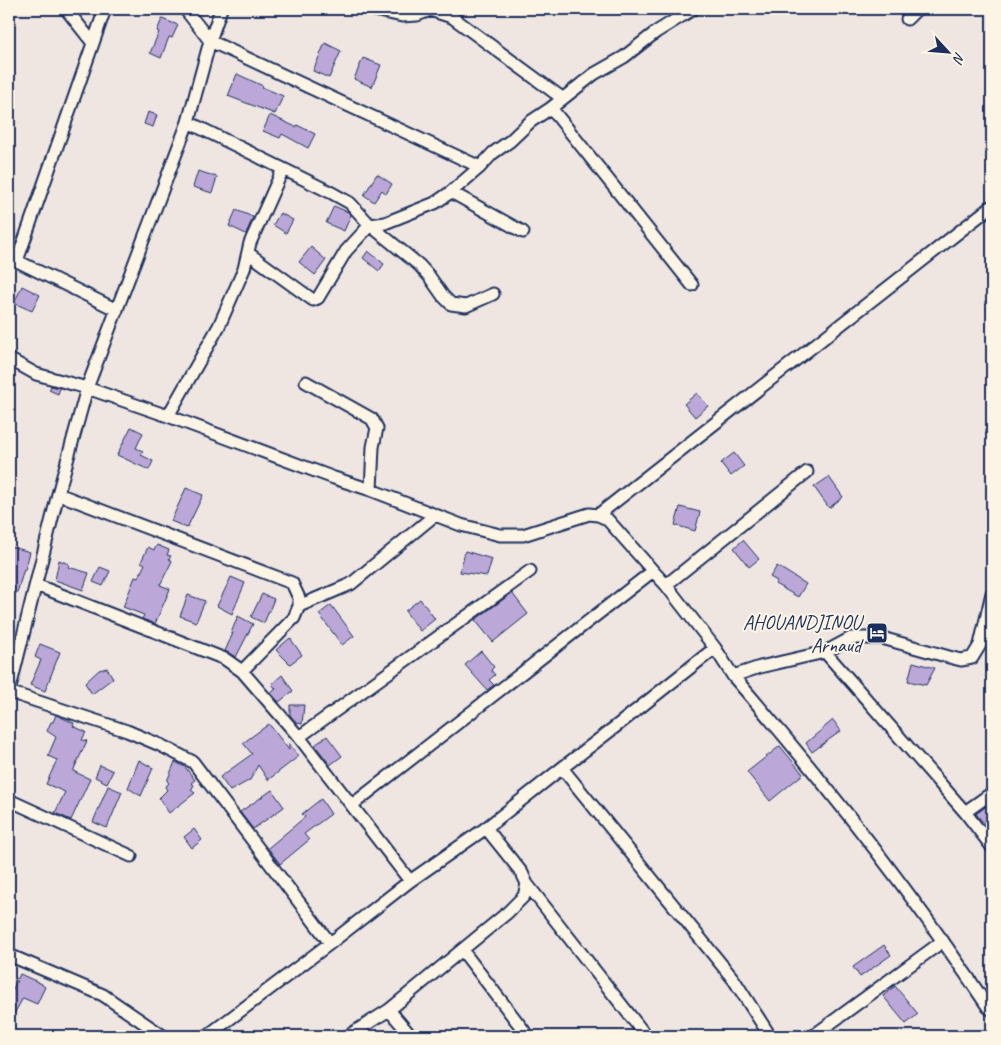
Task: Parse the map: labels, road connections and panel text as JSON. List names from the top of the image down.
{
  "places": {
    "hotel": ["AHOUANDJINOU Arnaud"]
  },
  "north": "bottom right"
}
